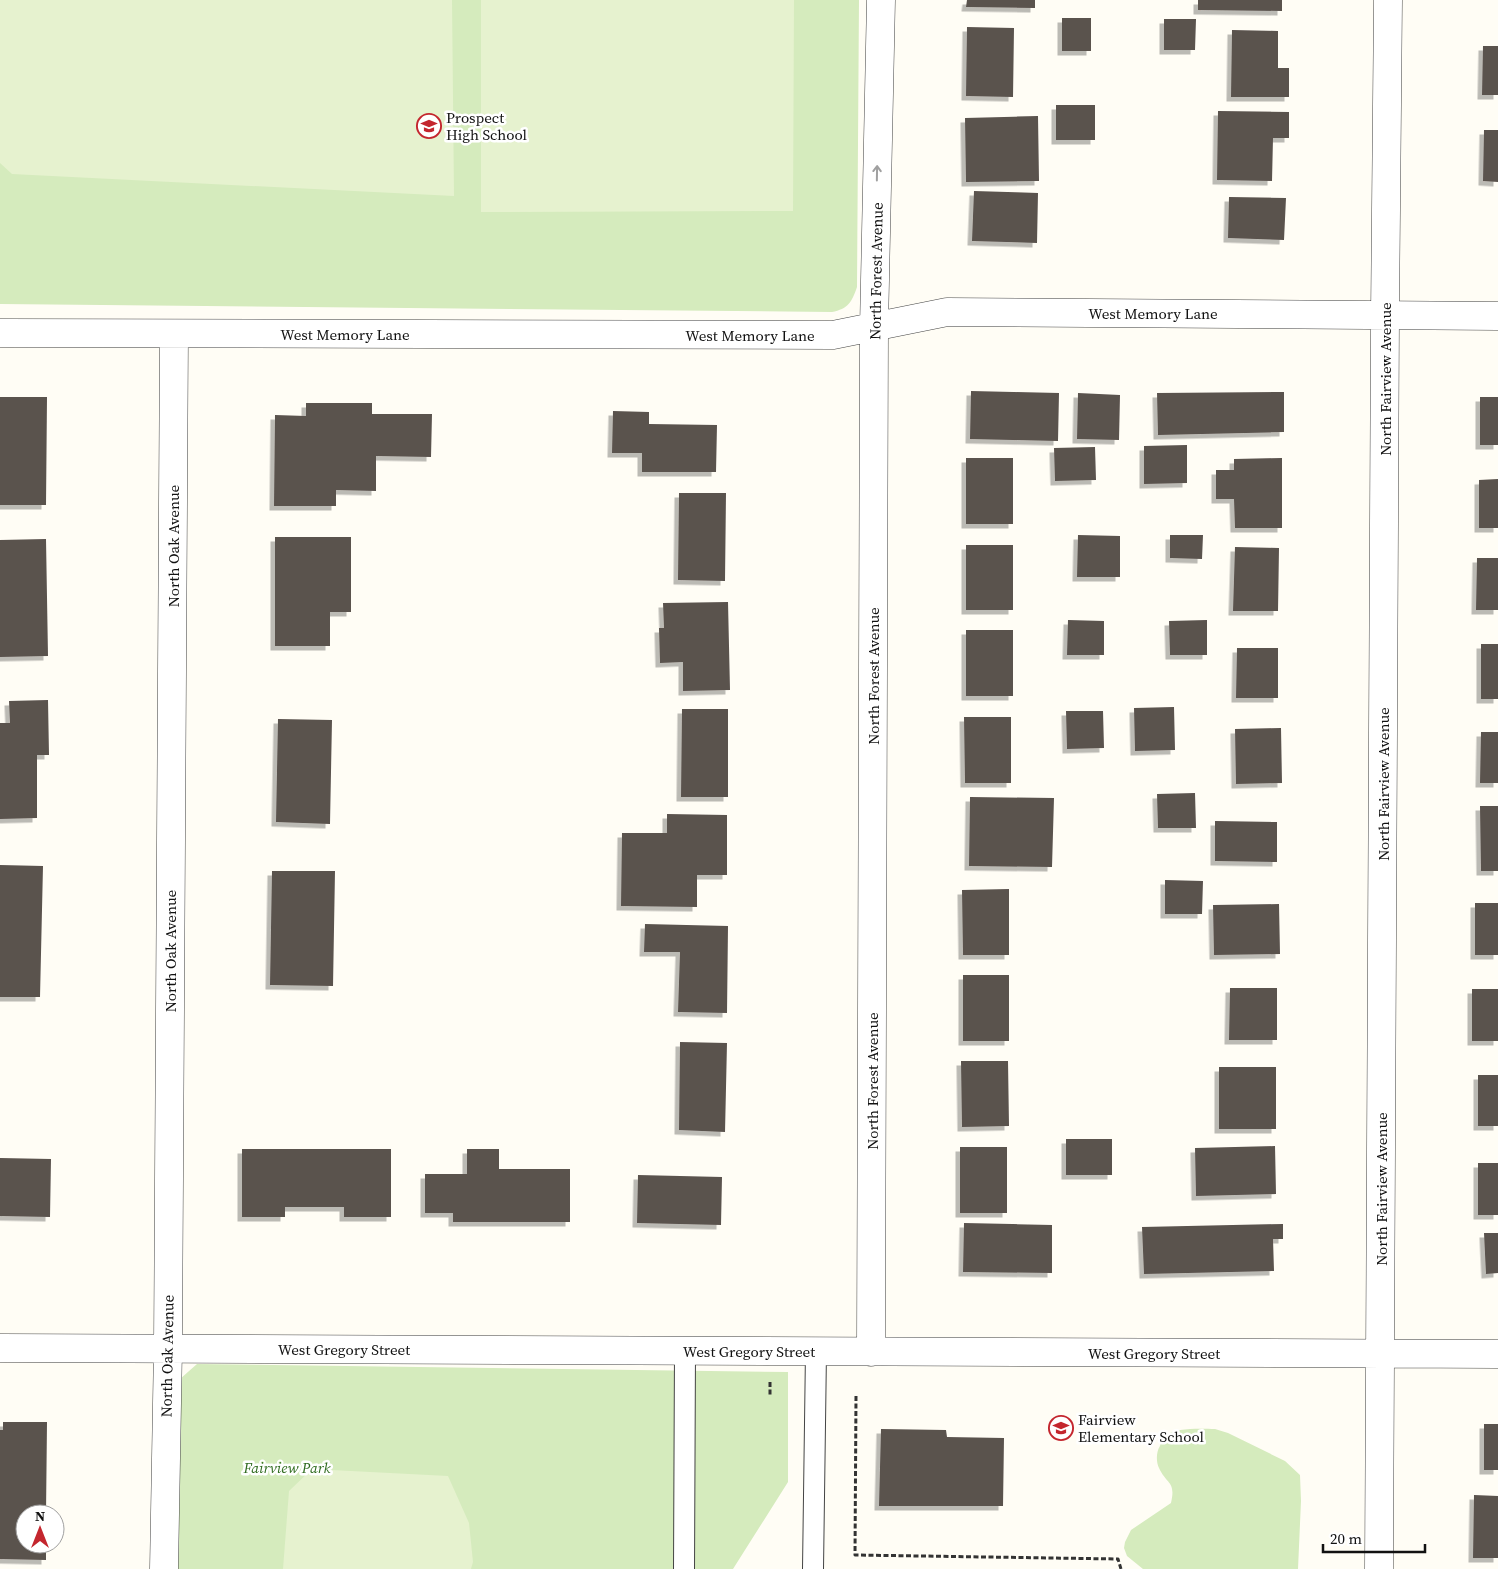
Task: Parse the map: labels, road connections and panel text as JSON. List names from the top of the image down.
{
  "streets": {
    "street": [
      "North Forest Avenue",
      "West Memory Lane",
      "North Fairview Avenue",
      "North Oak Avenue",
      "West Gregory Street"
    ]
  },
  "crossings": [
    ["North Forest Avenue", "West Memory Lane"],
    ["North Forest Avenue", "West Gregory Street"],
    ["West Memory Lane", "North Fairview Avenue"],
    ["West Memory Lane", "North Oak Avenue"],
    ["North Fairview Avenue", "West Gregory Street"],
    ["North Oak Avenue", "West Gregory Street"]
  ],
  "parks": ["Fairview Park"],
  "places": {
    "school or university": ["Prospect High School", "Fairview Elementary School"]
  },
  "scale_bar": "20 m",
  "north": "top"
}
